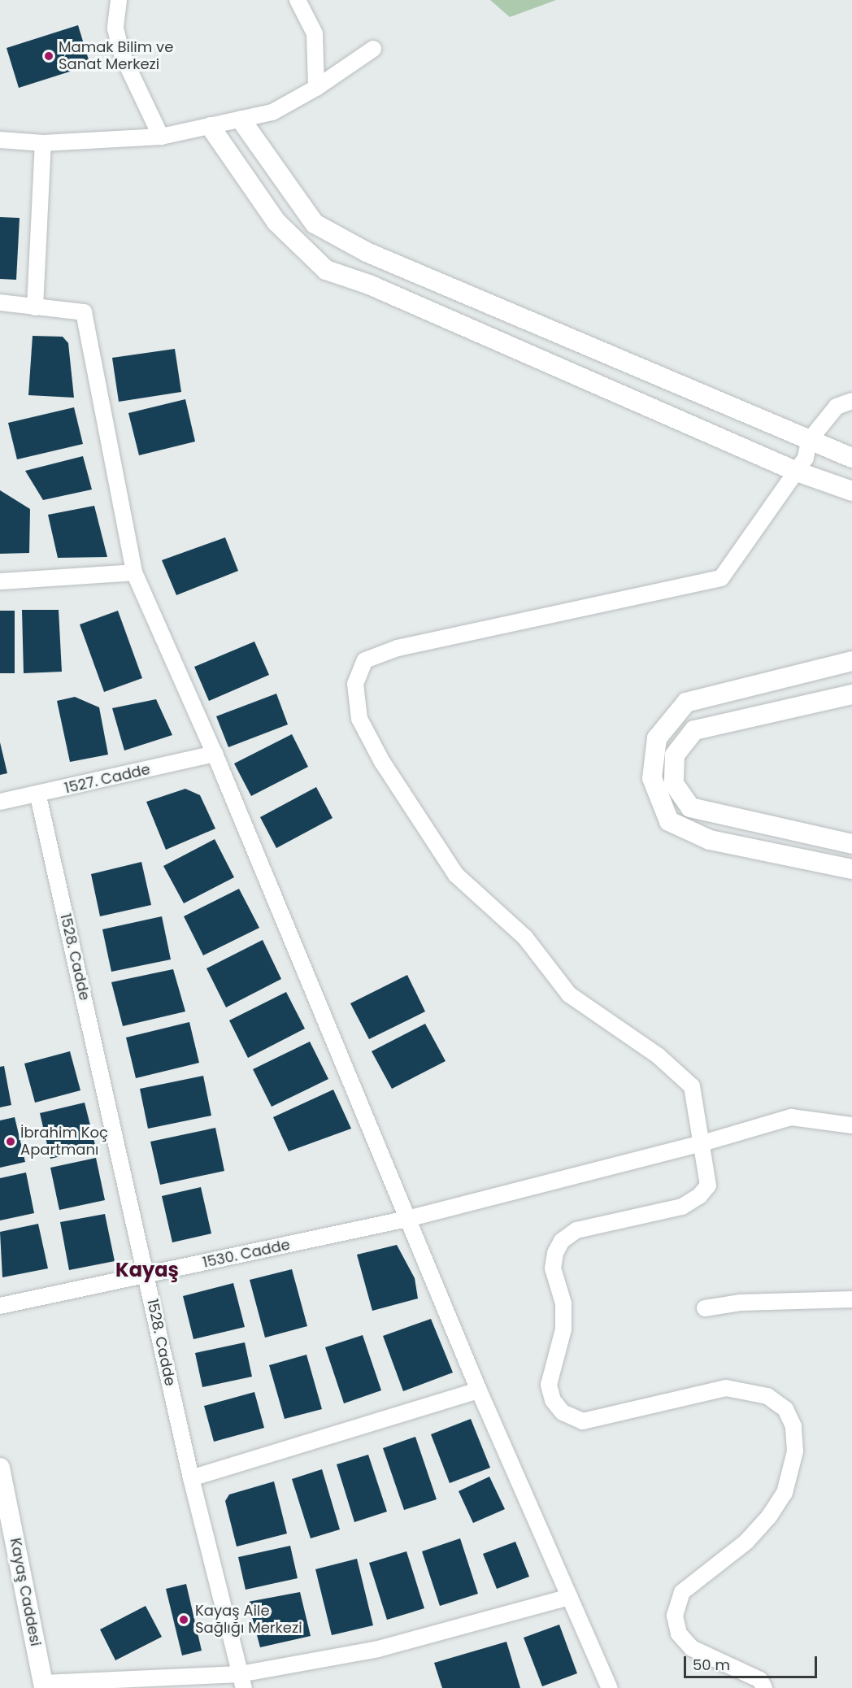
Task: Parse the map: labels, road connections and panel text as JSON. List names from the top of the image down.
{
  "streets": {
    "street": [
      "1527. Cadde",
      "1528. Cadde",
      "1530. Cadde",
      "Kayaş Caddesi"
    ]
  },
  "crossings": [
    ["1527. Cadde", "1528. Cadde"],
    ["1528. Cadde", "1530. Cadde"]
  ],
  "districts": ["Kayaş"],
  "places": ["Mamak Bilim ve Sanat Merkezi", "İbrahim Koç Apartmanı", "Kayaş Aile Sağlığı Merkezi"],
  "scale_bar": "50 m"
}
